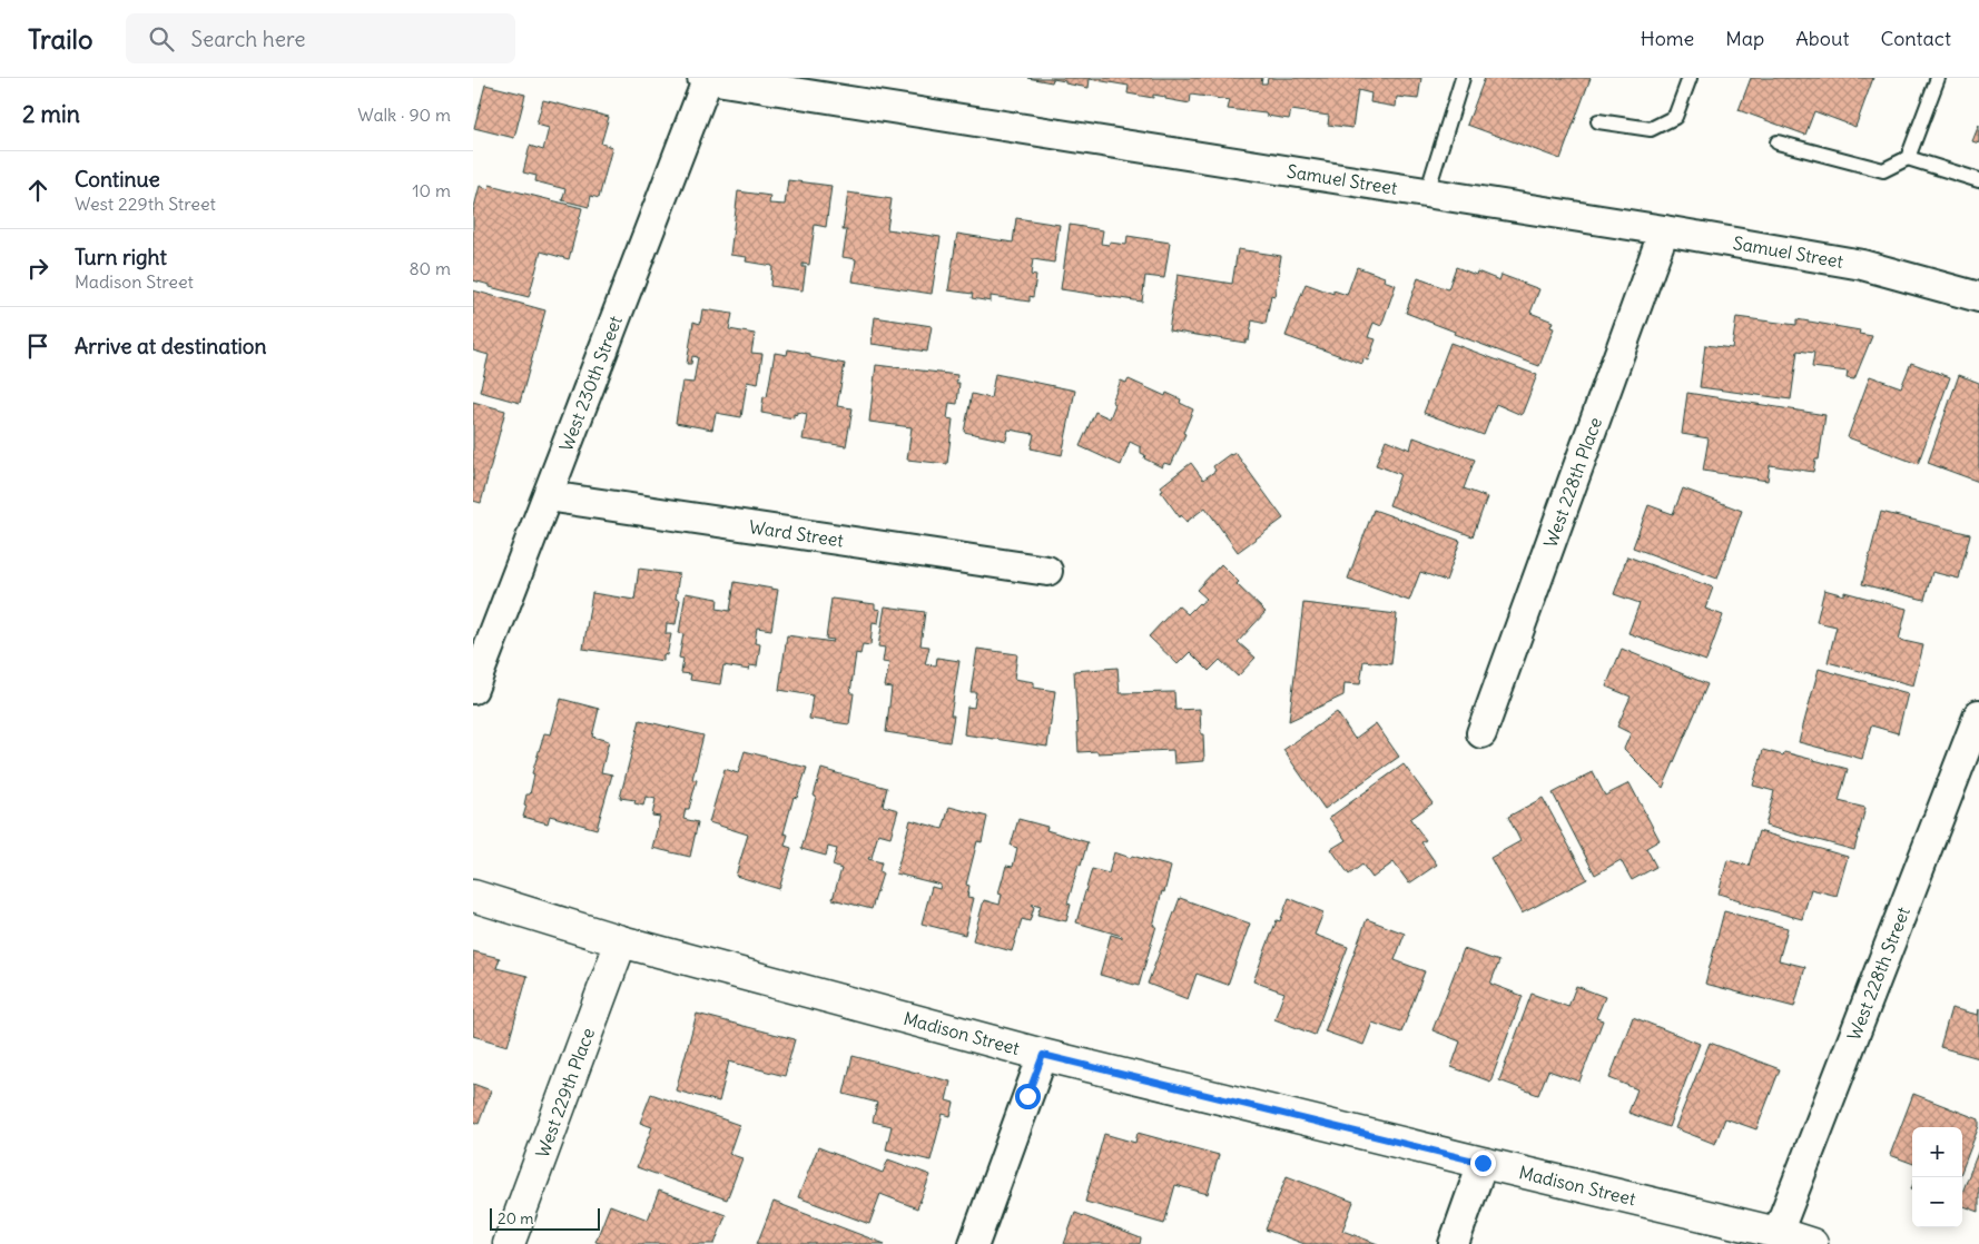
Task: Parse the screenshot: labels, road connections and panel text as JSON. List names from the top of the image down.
{
  "streets": {
    "street": [
      "Samuel Street",
      "West 230th Street",
      "West 228th Place",
      "Ward Street",
      "West 228th Street",
      "Madison Street",
      "West 229th Place"
    ]
  },
  "crossings": [
    ["Samuel Street", "West 230th Street"],
    ["Samuel Street", "West 228th Place"],
    ["West 230th Street", "Ward Street"],
    ["West 228th Street", "Madison Street"],
    ["Madison Street", "West 229th Place"]
  ],
  "scale_bar": "20 m",
  "page": {
    "header": "Trailo",
    "search": "Search here",
    "nav": [
      "Home",
      "Map",
      "About",
      "Contact"
    ],
    "heading": ["2 min", "Walk · 90 m"],
    "list": [
      ["Continue", "West 229th Street", "10 m"],
      ["Turn right", "Madison Street", "80 m"],
      "Arrive at destination"
    ],
    "map_buttons": ["+", "−"],
    "scale": "20 m"
  }
}
